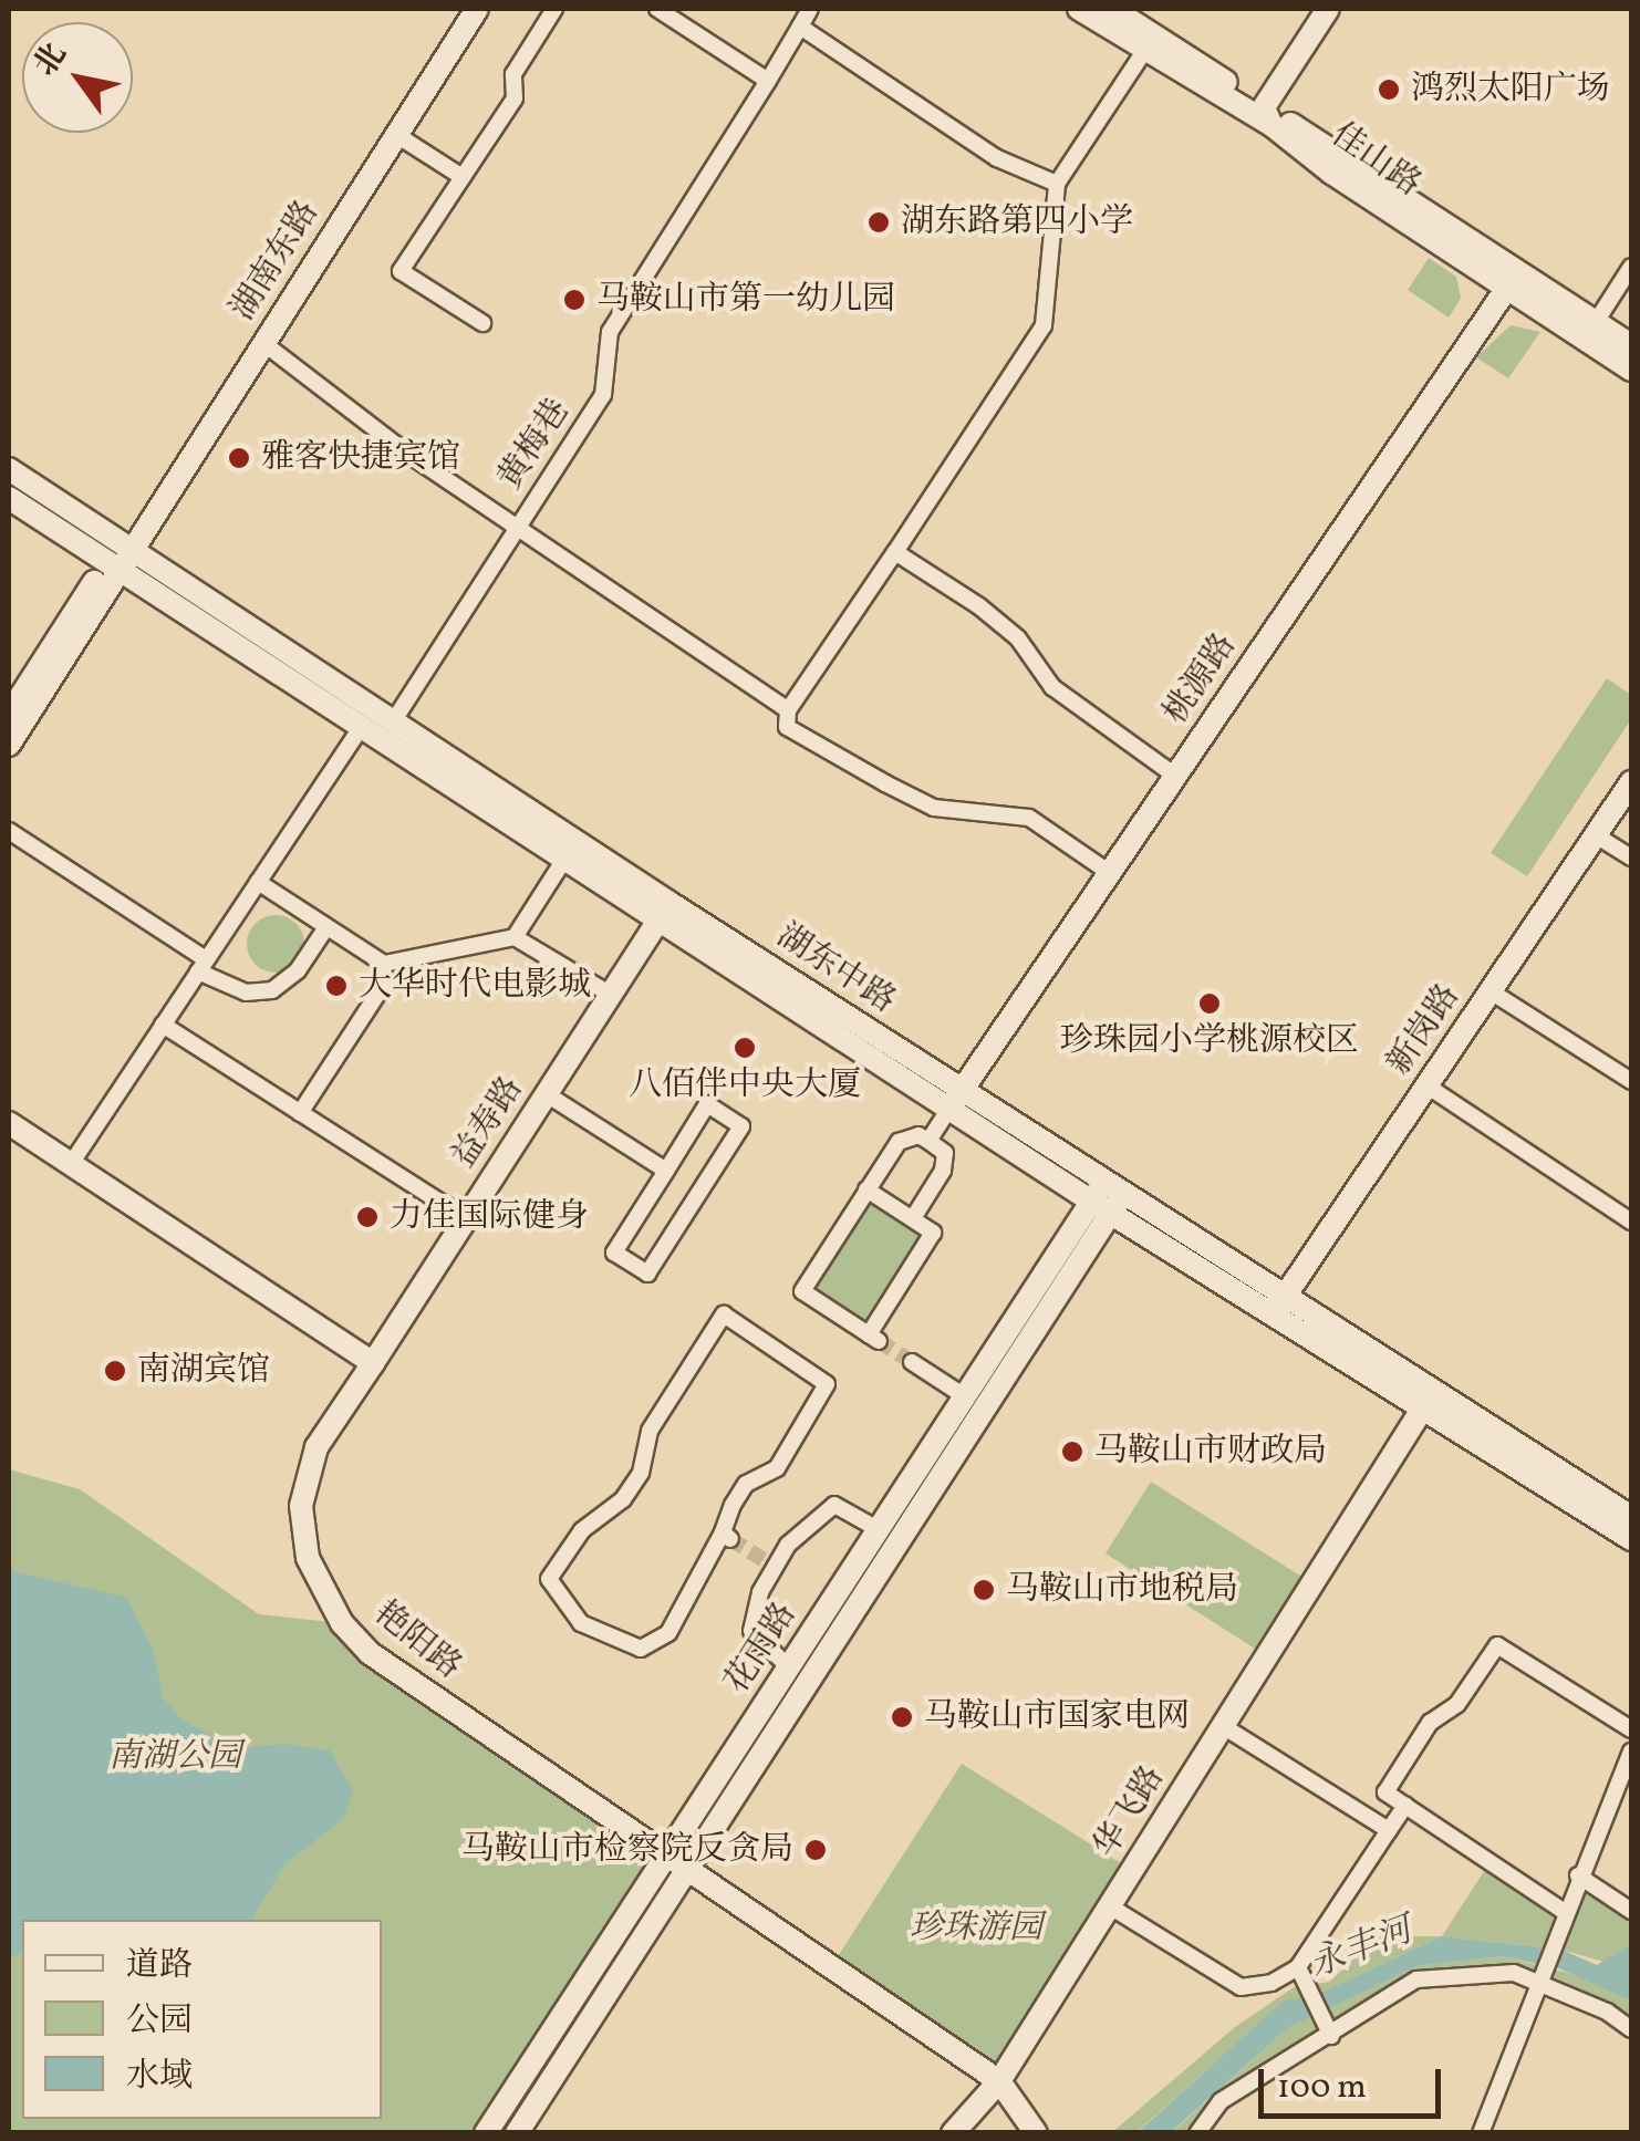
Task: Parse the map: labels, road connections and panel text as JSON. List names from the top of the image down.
{
  "streets": {
    "street": [
      "佳山路",
      "湖南东路",
      "黄梅巷",
      "桃源路",
      "湖东中路",
      "新岗路",
      "益寿路",
      "艳阳路",
      "花雨路",
      "华飞路"
    ]
  },
  "crossings": [
    ["佳山路", "桃源路"],
    ["湖南东路", "湖东中路"],
    ["黄梅巷", "湖东中路"],
    ["桃源路", "湖东中路"],
    ["湖东中路", "新岗路"],
    ["湖东中路", "益寿路"],
    ["湖东中路", "花雨路"],
    ["湖东中路", "华飞路"],
    ["益寿路", "艳阳路"],
    ["艳阳路", "花雨路"],
    ["艳阳路", "华飞路"]
  ],
  "water": ["永丰河"],
  "parks": ["南湖公园", "珍珠游园"],
  "places": [
    "鸿烈太阳广场",
    "湖东路第四小学",
    "马鞍山市第一幼儿园",
    "雅客快捷宾馆",
    "大华时代电影城",
    "珍珠园小学桃源校区",
    "八佰伴中央大厦",
    "力佳国际健身",
    "南湖宾馆",
    "马鞍山市财政局",
    "马鞍山市地税局",
    "马鞍山市国家电网",
    "马鞍山市检察院反贪局"
  ],
  "legend": ["道路", "公园", "水域"],
  "scale_bar": "100 m",
  "north": "top left"
}
